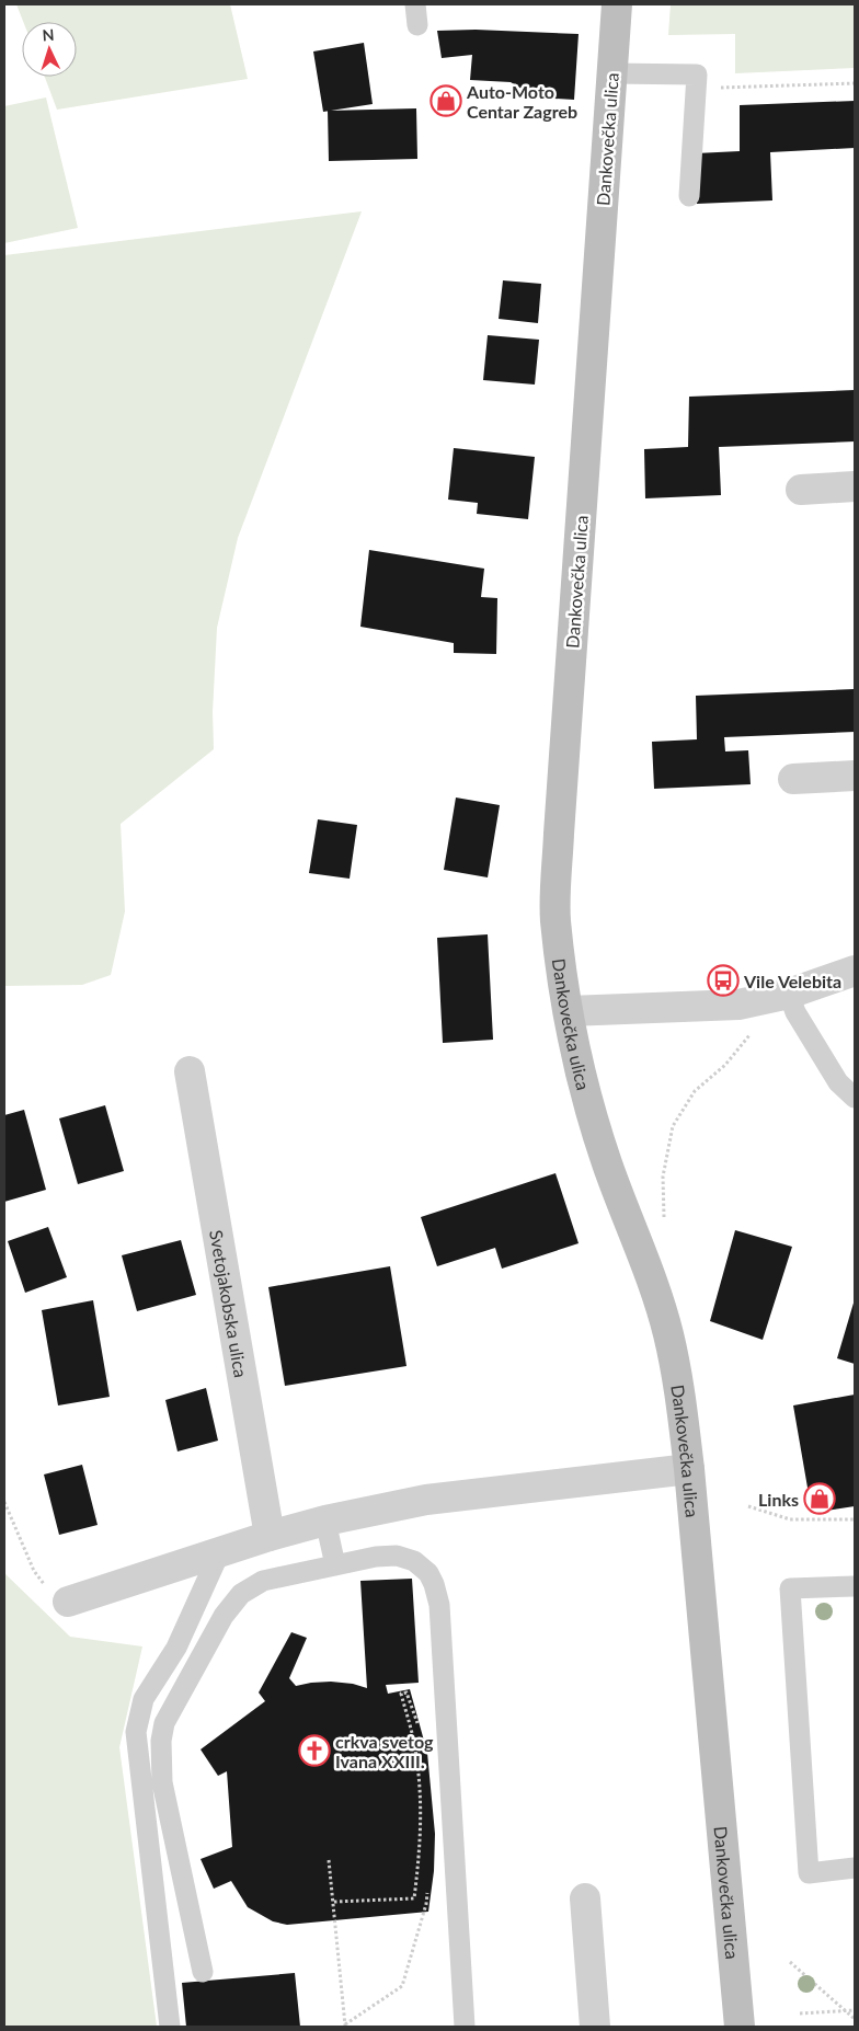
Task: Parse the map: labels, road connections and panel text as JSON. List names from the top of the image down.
{
  "streets": {
    "main road": ["Dankovečka ulica"],
    "street": ["Svetojakobska ulica"]
  },
  "places": {
    "shop": ["Auto-Moto Centar Zagreb", "Links"],
    "bus stop": ["Vile Velebita"],
    "church": ["crkva svetog Ivana XXIII."]
  },
  "north": "top"
}
